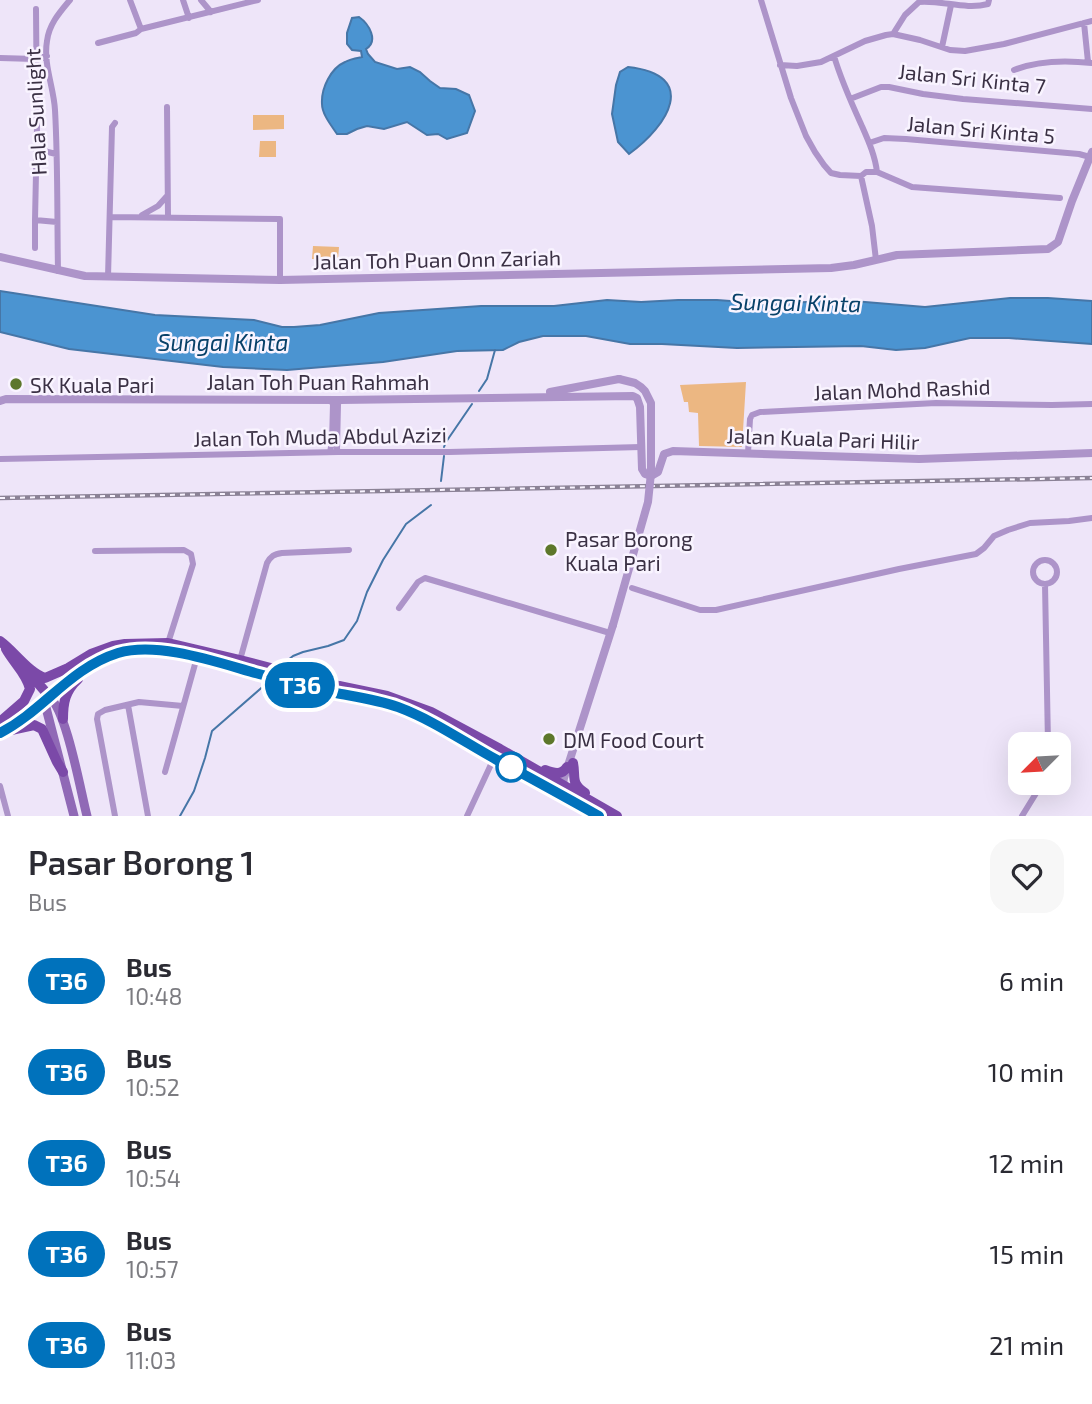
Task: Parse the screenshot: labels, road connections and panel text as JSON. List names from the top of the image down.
{
  "streets": {
    "street": [
      "Jalan Sri Kinta 7",
      "Hala Sunlight",
      "Jalan Sri Kinta 5",
      "Jalan Toh Puan Onn Zariah",
      "Jalan Toh Puan Rahmah",
      "Jalan Mohd Rashid",
      "Jalan Toh Muda Abdul Azizi",
      "Jalan Kuala Pari Hilir"
    ]
  },
  "crossings": [
    ["Hala Sunlight", "Jalan Toh Puan Onn Zariah"],
    ["Jalan Sri Kinta 5", "Jalan Toh Puan Onn Zariah"],
    ["Jalan Toh Puan Rahmah", "Jalan Kuala Pari Hilir"],
    ["Jalan Mohd Rashid", "Jalan Kuala Pari Hilir"],
    ["Jalan Toh Muda Abdul Azizi", "Jalan Kuala Pari Hilir"]
  ],
  "water": ["Sungai Kinta"],
  "places": ["SK Kuala Pari", "Pasar Borong Kuala Pari", "DM Food Court"],
  "lines": ["bus line T36"],
  "north": "bottom left",
  "page": {
    "on_map": "T36",
    "heading": ["Pasar Borong 1", "Bus"],
    "list": [
      {
        "mark": "T36",
        "name": "Bus",
        "note": "10:48",
        "value": "6 min"
      },
      {
        "mark": "T36",
        "name": "Bus",
        "note": "10:52",
        "value": "10 min"
      },
      {
        "mark": "T36",
        "name": "Bus",
        "note": "10:54",
        "value": "12 min"
      },
      {
        "mark": "T36",
        "name": "Bus",
        "note": "10:57",
        "value": "15 min"
      },
      {
        "mark": "T36",
        "name": "Bus",
        "note": "11:03",
        "value": "21 min"
      }
    ]
  }
}
